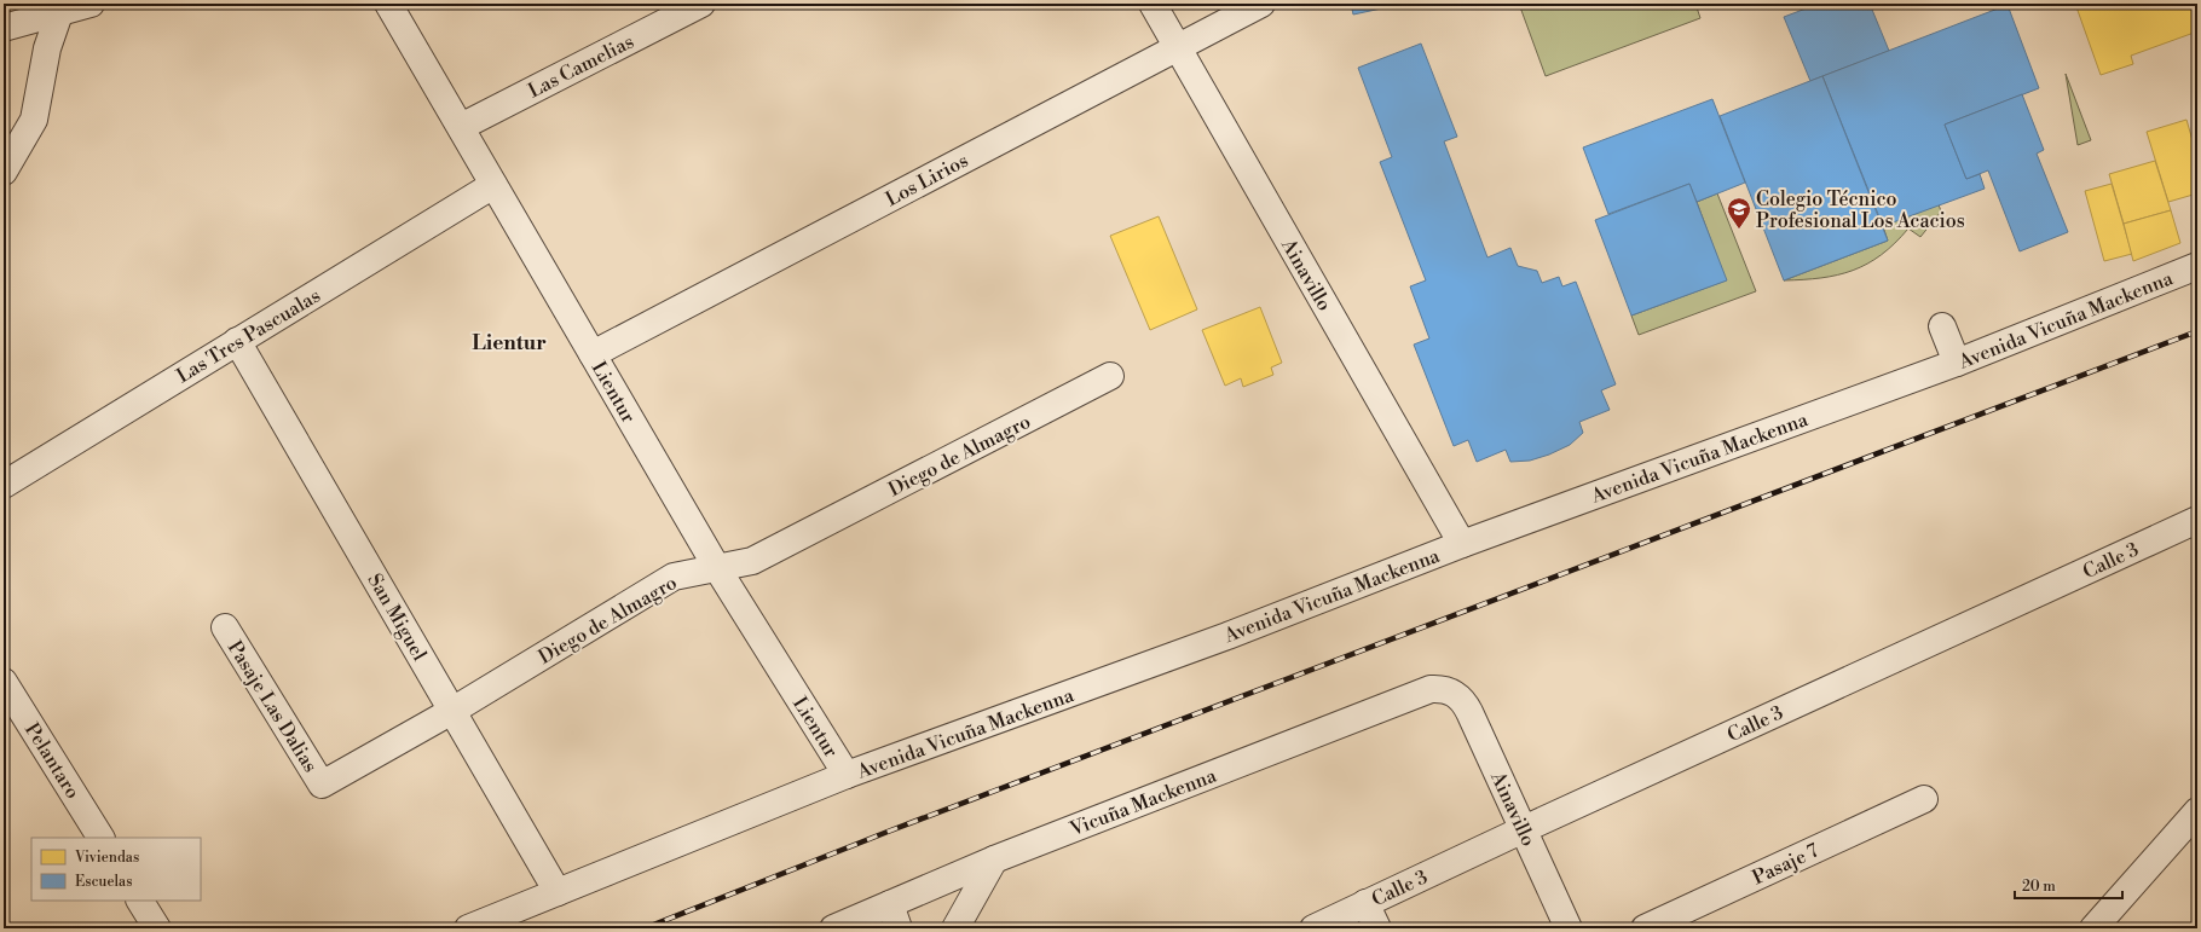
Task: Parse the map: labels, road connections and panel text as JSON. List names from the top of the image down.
{
  "streets": {
    "street": [
      "Las Camelias",
      "Los Lirios",
      "Ainavillo",
      "Avenida Vicuña Mackenna",
      "Las Tres Pascualas",
      "Lientur",
      "Diego de Almagro",
      "Calle 3",
      "San Miguel",
      "Pasaje Las Dalias",
      "Pelantaro",
      "Vicuña Mackenna",
      "Pasaje 7"
    ]
  },
  "crossings": [
    ["Las Camelias", "Lientur"],
    ["Los Lirios", "Ainavillo"],
    ["Los Lirios", "Lientur"],
    ["Ainavillo", "Avenida Vicuña Mackenna"],
    ["Ainavillo", "Calle 3"],
    ["Ainavillo", "Vicuña Mackenna"],
    ["Avenida Vicuña Mackenna", "Lientur"],
    ["Avenida Vicuña Mackenna", "San Miguel"],
    ["Las Tres Pascualas", "Lientur"],
    ["Las Tres Pascualas", "San Miguel"],
    ["Lientur", "Diego de Almagro"],
    ["Diego de Almagro", "San Miguel"],
    ["Diego de Almagro", "Pasaje Las Dalias"]
  ],
  "districts": ["Lientur"],
  "places": {
    "school or university": ["Colegio Técnico Profesional Los Acacios"]
  },
  "legend": ["Viviendas", "Escuelas"],
  "scale_bar": "20 m"
}
